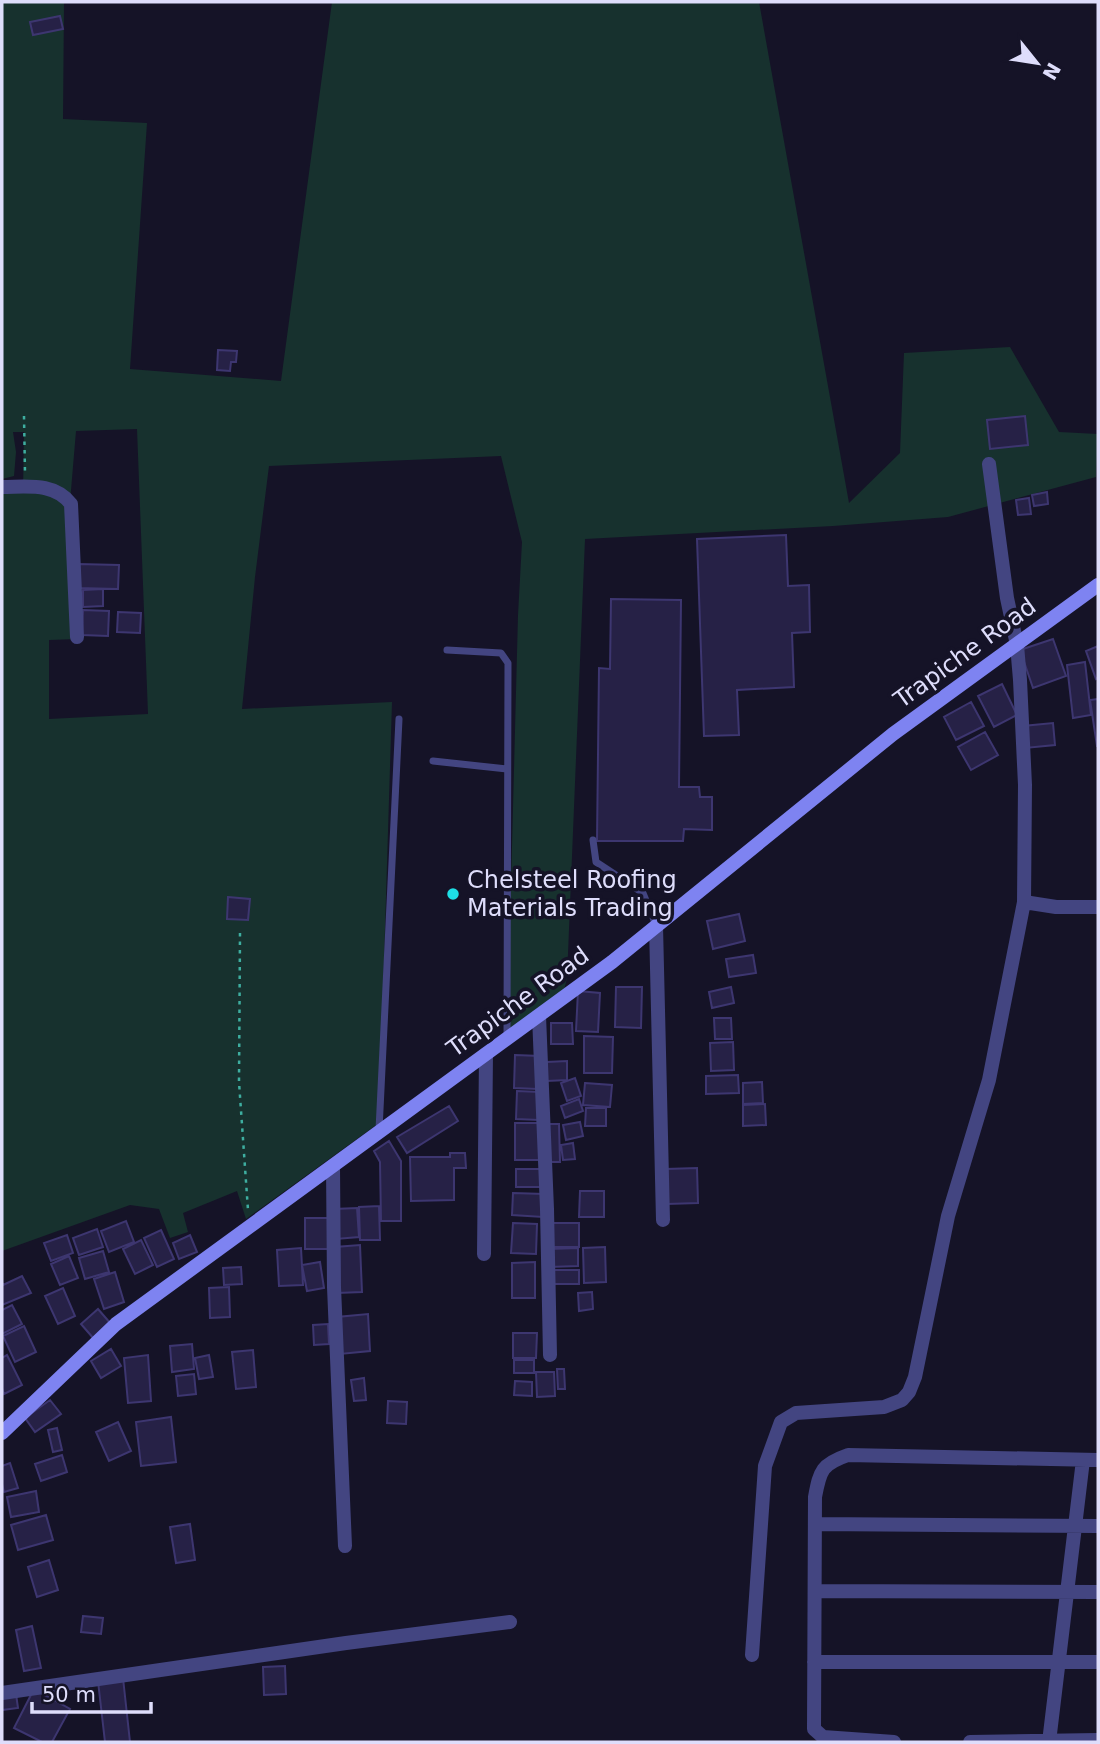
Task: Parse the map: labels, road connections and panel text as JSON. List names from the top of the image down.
{
  "streets": {
    "street": ["Trapiche Road"]
  },
  "places": ["Chelsteel Roofing Materials Trading"],
  "scale_bar": "50 m",
  "north": "bottom right"
}
